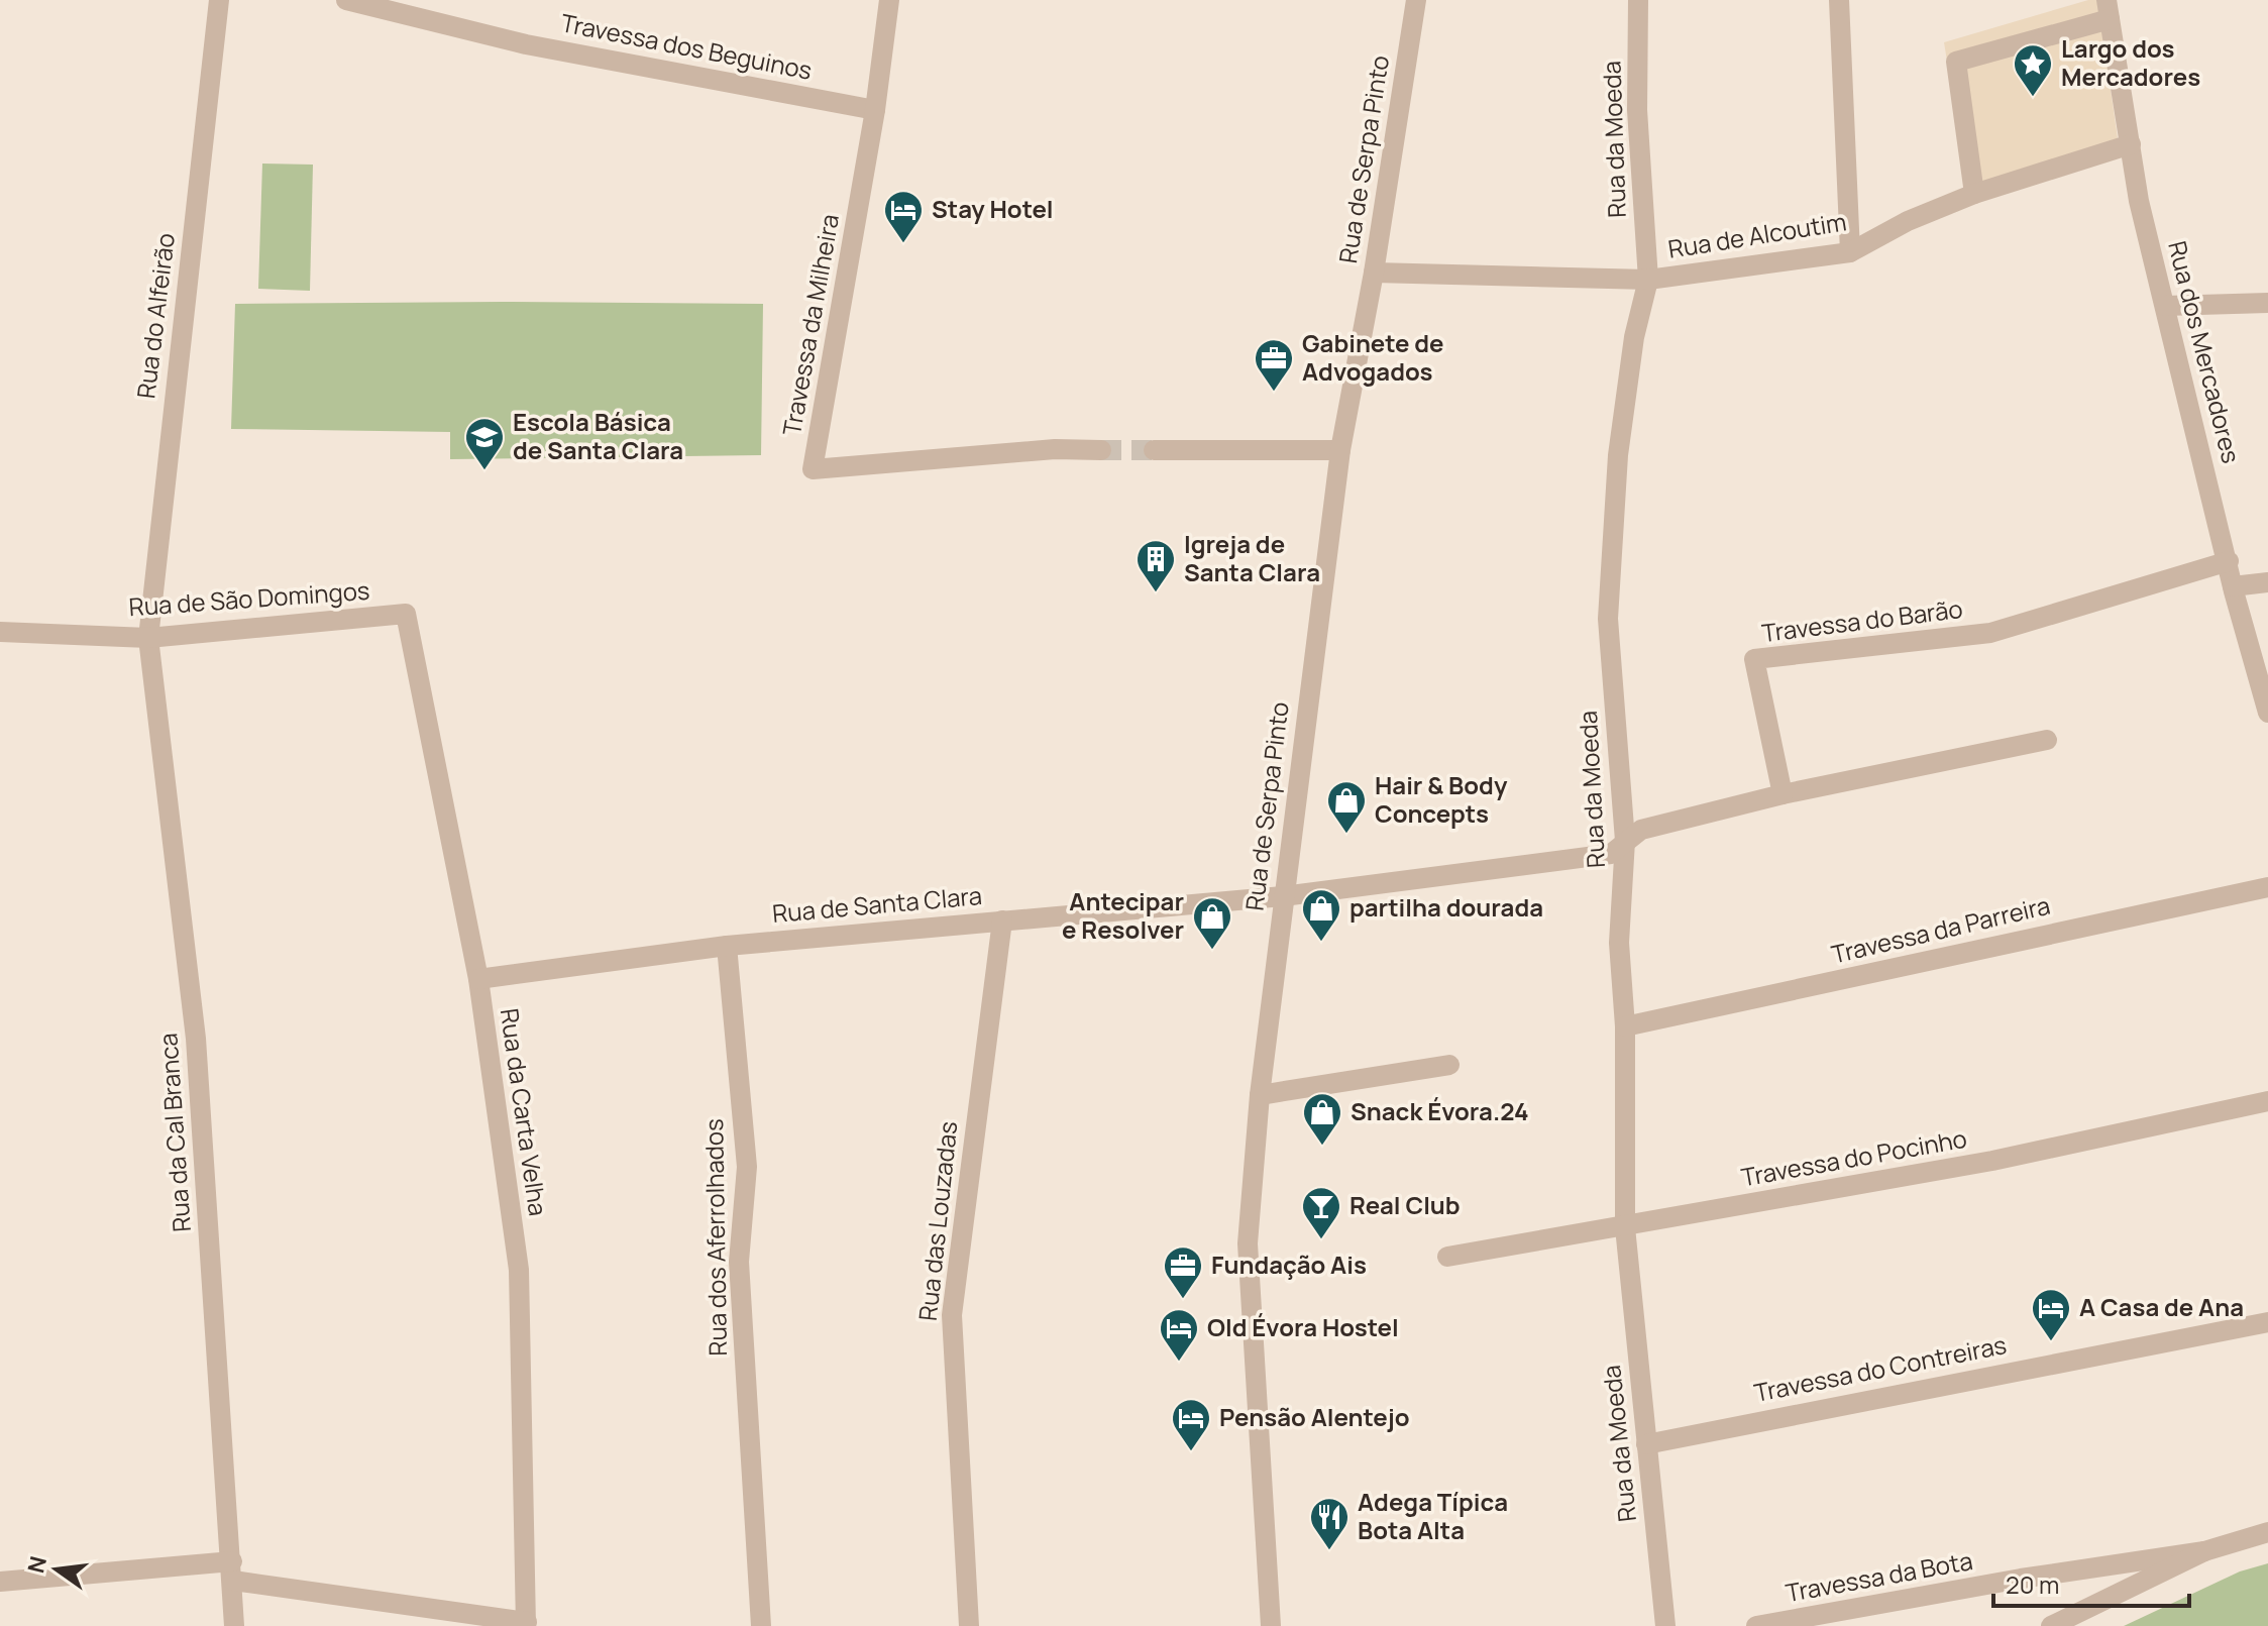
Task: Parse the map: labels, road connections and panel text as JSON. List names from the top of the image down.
{
  "streets": {
    "street": [
      "Travessa dos Beguinos",
      "Rua da Moeda",
      "Rua de Serpa Pinto",
      "Rua de Alcoutim",
      "Rua do Alfeirão",
      "Travessa da Milheira",
      "Rua dos Mercadores",
      "Rua de São Domingos",
      "Travessa do Barão",
      "Rua de Santa Clara",
      "Travessa da Parreira",
      "Rua da Carta Velha",
      "Rua da Cal Branca",
      "Travessa do Pocinho",
      "Rua das Louzadas",
      "Rua dos Aferrolhados",
      "Travessa do Contreiras",
      "Travessa da Bota"
    ]
  },
  "crossings": [
    ["Travessa dos Beguinos", "Travessa da Milheira"],
    ["Rua da Moeda", "Rua de Alcoutim"],
    ["Rua da Moeda", "Travessa da Parreira"],
    ["Rua da Moeda", "Travessa do Pocinho"],
    ["Rua da Moeda", "Travessa do Contreiras"],
    ["Rua de Serpa Pinto", "Rua de Alcoutim"],
    ["Rua de Serpa Pinto", "Rua de Santa Clara"],
    ["Rua de Alcoutim", "Rua dos Mercadores"],
    ["Rua do Alfeirão", "Rua de São Domingos"],
    ["Rua do Alfeirão", "Rua da Cal Branca"],
    ["Rua dos Mercadores", "Travessa do Barão"],
    ["Rua de São Domingos", "Rua da Carta Velha"],
    ["Rua de São Domingos", "Rua da Cal Branca"],
    ["Rua de Santa Clara", "Rua da Carta Velha"],
    ["Rua de Santa Clara", "Rua das Louzadas"],
    ["Rua de Santa Clara", "Rua dos Aferrolhados"]
  ],
  "places": {
    "place": ["Largo dos Mercadores"],
    "hotel": [
      "Stay Hotel",
      "A Casa de Ana",
      "Old Évora Hostel",
      "Pensão Alentejo"
    ],
    "office": ["Gabinete de Advogados", "Fundação Ais"],
    "school or university": ["Escola Básica de Santa Clara"],
    "building": ["Igreja de Santa Clara"],
    "shop": [
      "Hair & Body Concepts",
      "partilha dourada",
      "Antecipar e Resolver",
      "Snack Évora.24"
    ],
    "bar": ["Real Club"],
    "restaurant": ["Adega Típica Bota Alta"]
  },
  "scale_bar": "20 m",
  "north": "left"
}
